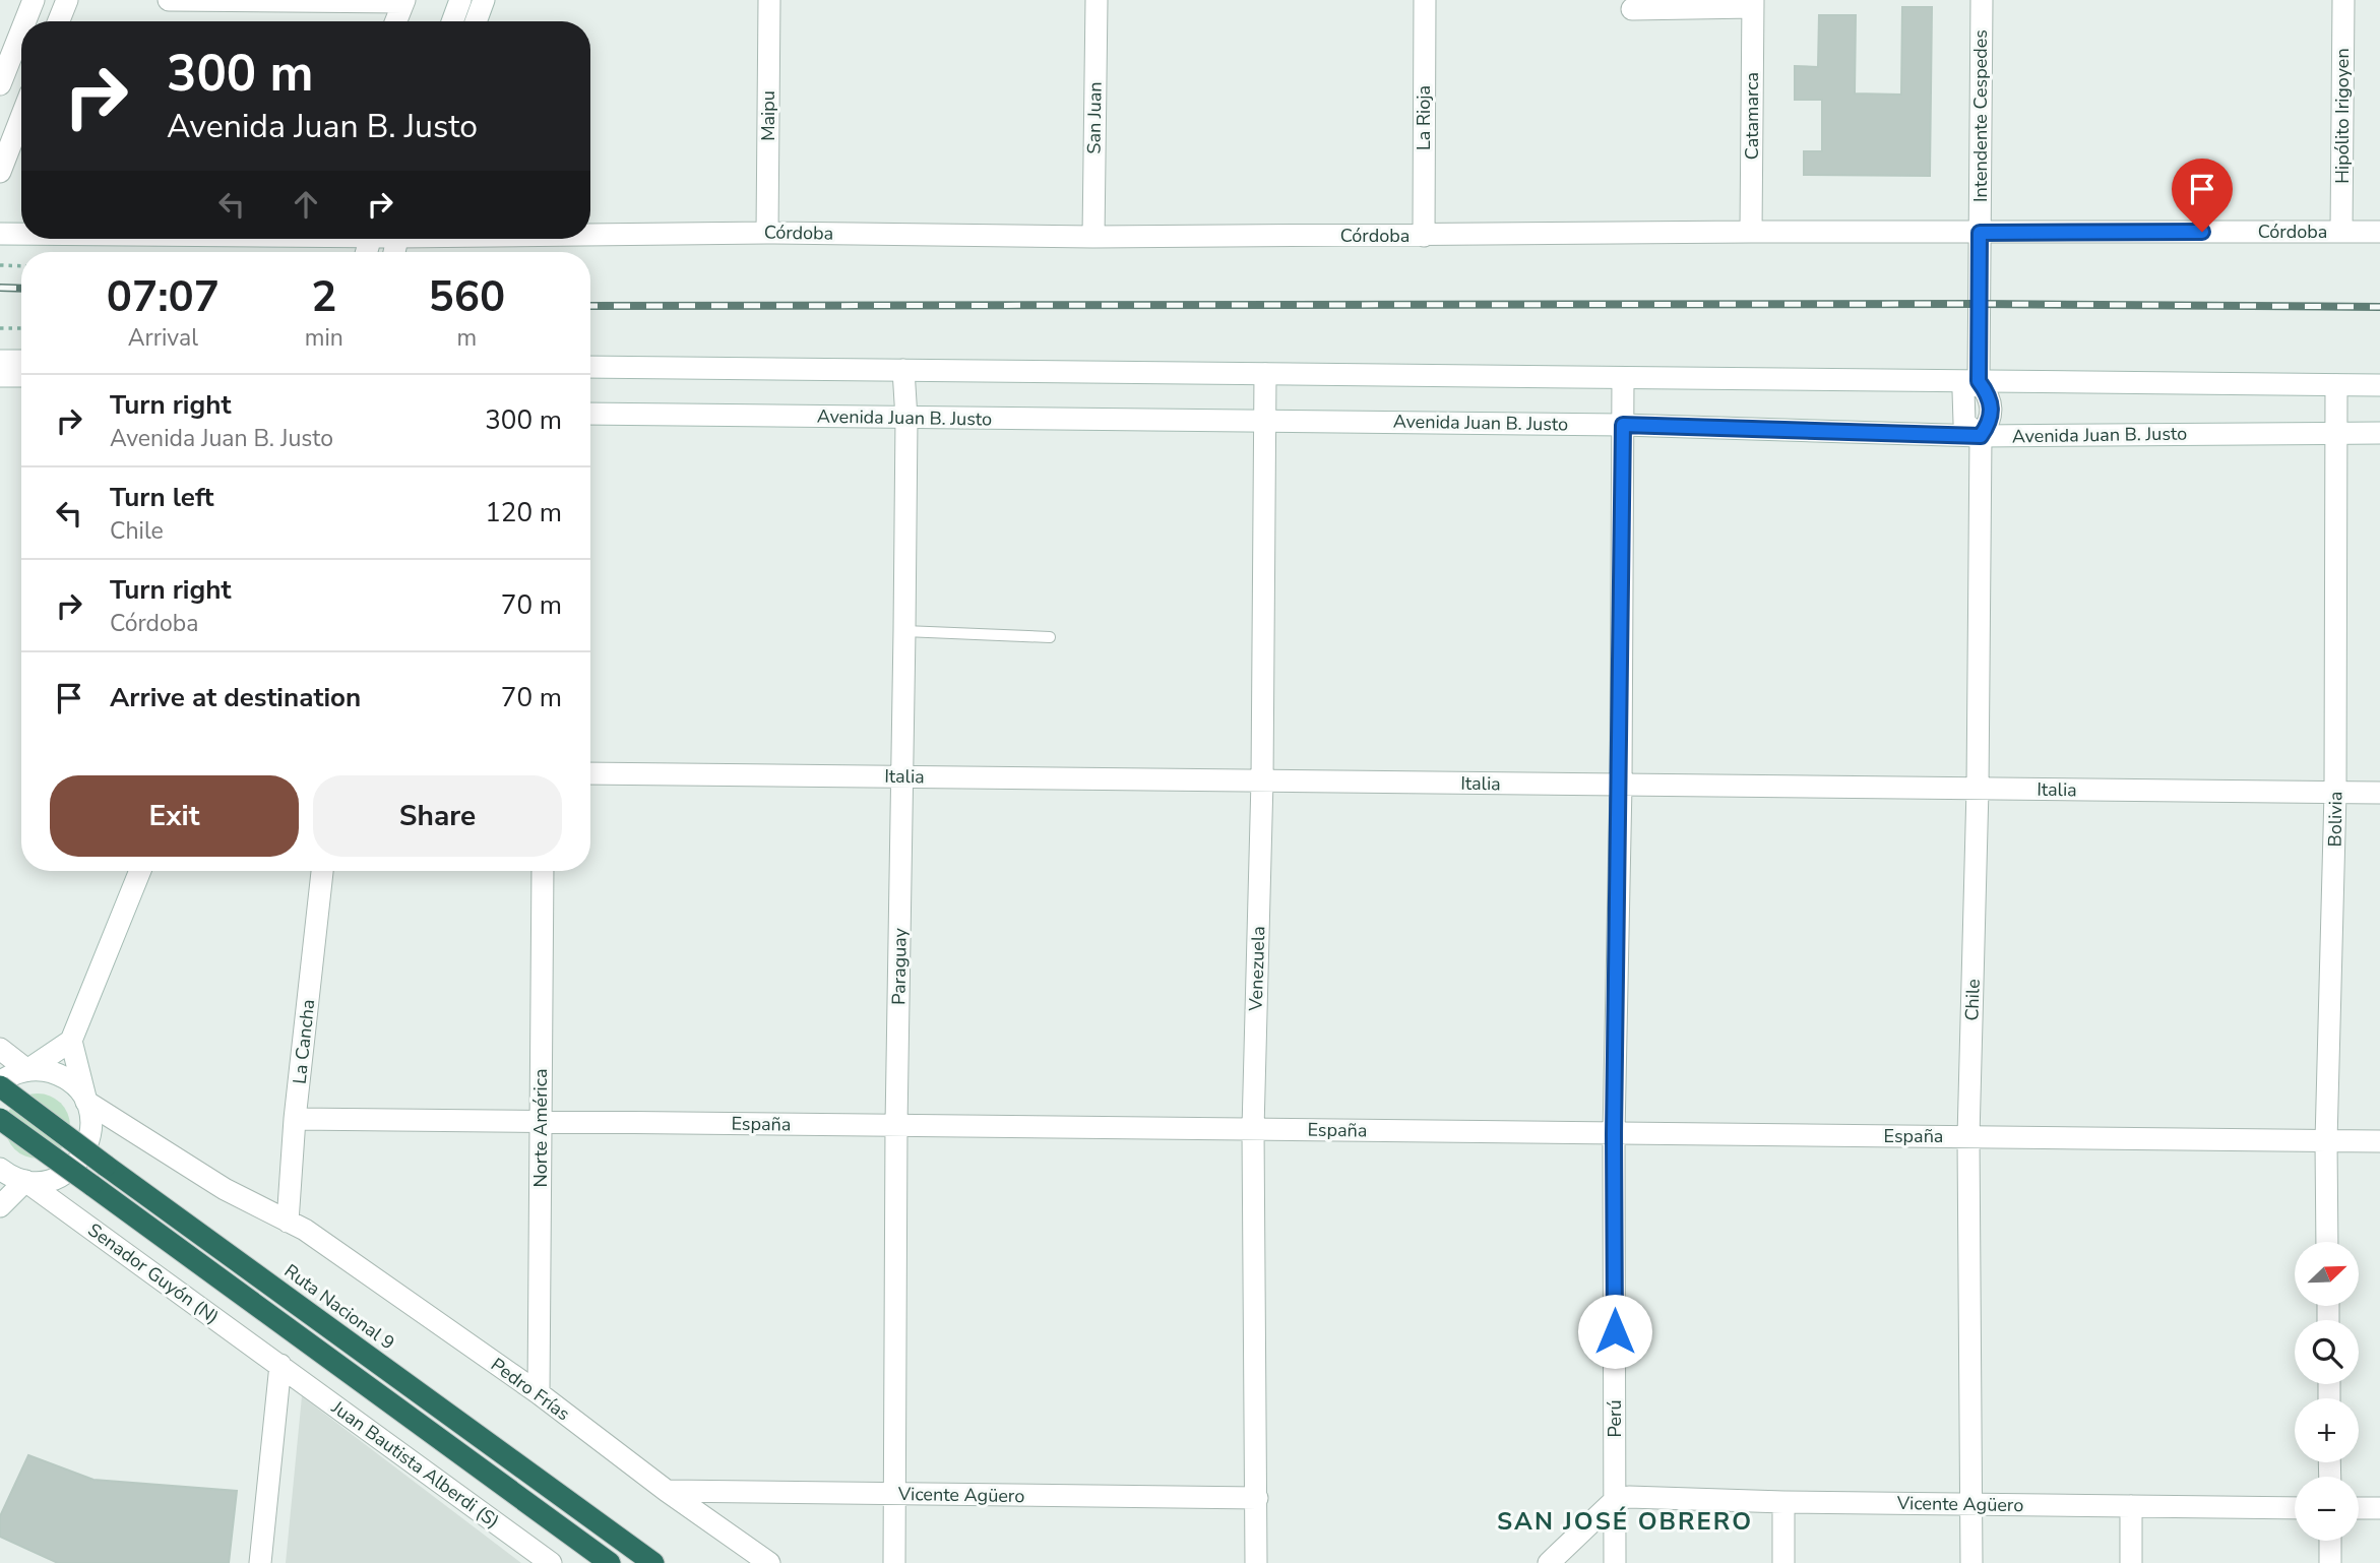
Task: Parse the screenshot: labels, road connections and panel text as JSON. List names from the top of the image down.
{
  "streets": {
    "highway": ["Ruta Nacional 9"],
    "street": [
      "Maipu",
      "Catamarca",
      "Intendente Cespedes",
      "Hipólito Irigoyen",
      "San Juan",
      "La Rioja",
      "Córdoba",
      "Avenida Juan B. Justo",
      "Italia",
      "Bolivia",
      "Paraguay",
      "Venezuela",
      "Chile",
      "La Cancha",
      "España",
      "Norte América",
      "Senador Guyón (N)",
      "Pedro Frías",
      "Perú",
      "Juan Bautista Alberdi (S)",
      "Vicente Agüero"
    ]
  },
  "crossings": [
    ["Maipu", "Córdoba"],
    ["Catamarca", "Córdoba"],
    ["Intendente Cespedes", "Córdoba"],
    ["Intendente Cespedes", "Chile"],
    ["Hipólito Irigoyen", "Córdoba"],
    ["San Juan", "Córdoba"],
    ["La Rioja", "Córdoba"],
    ["Córdoba", "Chile"],
    ["Avenida Juan B. Justo", "Bolivia"],
    ["Avenida Juan B. Justo", "Paraguay"],
    ["Avenida Juan B. Justo", "Venezuela"],
    ["Avenida Juan B. Justo", "Chile"],
    ["Avenida Juan B. Justo", "Perú"],
    ["Italia", "Bolivia"],
    ["Italia", "Paraguay"],
    ["Italia", "Venezuela"],
    ["Italia", "Chile"],
    ["Italia", "Perú"],
    ["Bolivia", "España"],
    ["Paraguay", "España"],
    ["Paraguay", "Vicente Agüero"],
    ["Venezuela", "España"],
    ["Venezuela", "Vicente Agüero"],
    ["Chile", "España"],
    ["Chile", "Vicente Agüero"],
    ["La Cancha", "España"],
    ["La Cancha", "Pedro Frías"],
    ["España", "Norte América"],
    ["España", "Perú"],
    ["Norte América", "Pedro Frías"],
    ["Senador Guyón (N)", "Juan Bautista Alberdi (S)"],
    ["Pedro Frías", "Vicente Agüero"],
    ["Perú", "Vicente Agüero"]
  ],
  "districts": ["SAN JOSÉ OBRERO"],
  "north": "top right",
  "page": {
    "turn": ["300 m", "Avenida Juan B. Justo"],
    "eta": [
      "07:07",
      "Arrival",
      "2",
      "min",
      "560",
      "m"
    ],
    "list": [
      {
        "name": "Turn right",
        "note": "Avenida Juan B. Justo",
        "value": "300 m"
      },
      {
        "name": "Turn left",
        "note": "Chile",
        "value": "120 m"
      },
      {
        "name": "Turn right",
        "note": "Córdoba",
        "value": "70 m"
      },
      {
        "name": "Arrive at destination",
        "value": "70 m"
      }
    ],
    "buttons": ["Exit", "Share"],
    "map_buttons": ["+", "−"]
  }
}
